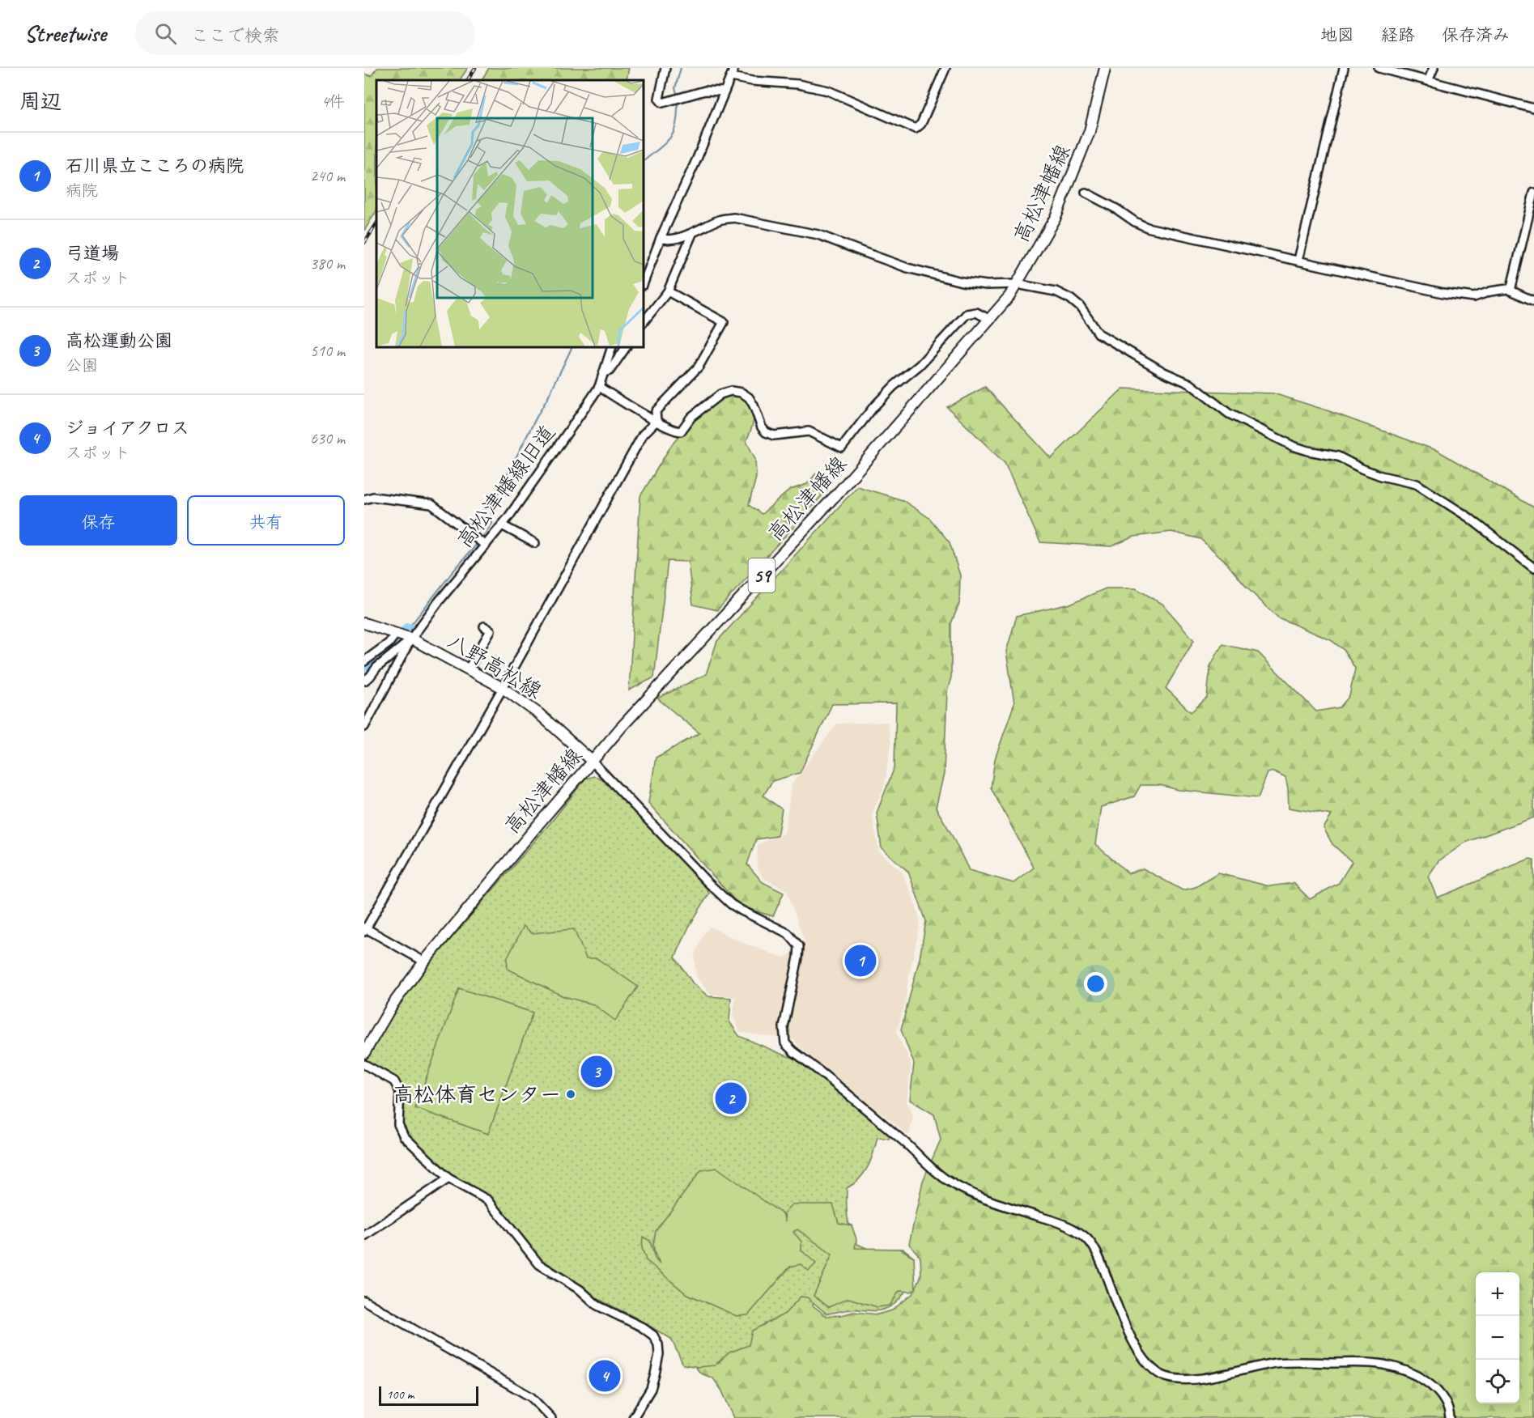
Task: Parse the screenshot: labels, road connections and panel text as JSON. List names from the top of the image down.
{
  "streets": {
    "main road": ["高松津幡線", "59", "八野高松線"],
    "street": ["高松津幡線旧道"]
  },
  "crossings": [
    ["高松津幡線", "八野高松線"],
    ["高松津幡線旧道", "八野高松線"]
  ],
  "places": ["高松体育センター"],
  "scale_bar": "100 m",
  "page": {
    "header": "Streetwise",
    "search": "ここで検索",
    "nav": ["地図", "経路", "保存済み"],
    "heading": ["周辺", "4件"],
    "list": [
      {
        "mark": "1",
        "name": "石川県立こころの病院",
        "note": "病院",
        "value": "240 m"
      },
      {
        "mark": "2",
        "name": "弓道場",
        "note": "スポット",
        "value": "380 m"
      },
      {
        "mark": "3",
        "name": "高松運動公園",
        "note": "公園",
        "value": "510 m"
      },
      {
        "mark": "4",
        "name": "ジョイアクロス",
        "note": "スポット",
        "value": "630 m"
      }
    ],
    "buttons": ["保存", "共有"],
    "pins": [
      "1",
      "3",
      "2",
      "4"
    ],
    "map_buttons": ["+", "−"],
    "scale": "100 m"
  }
}
